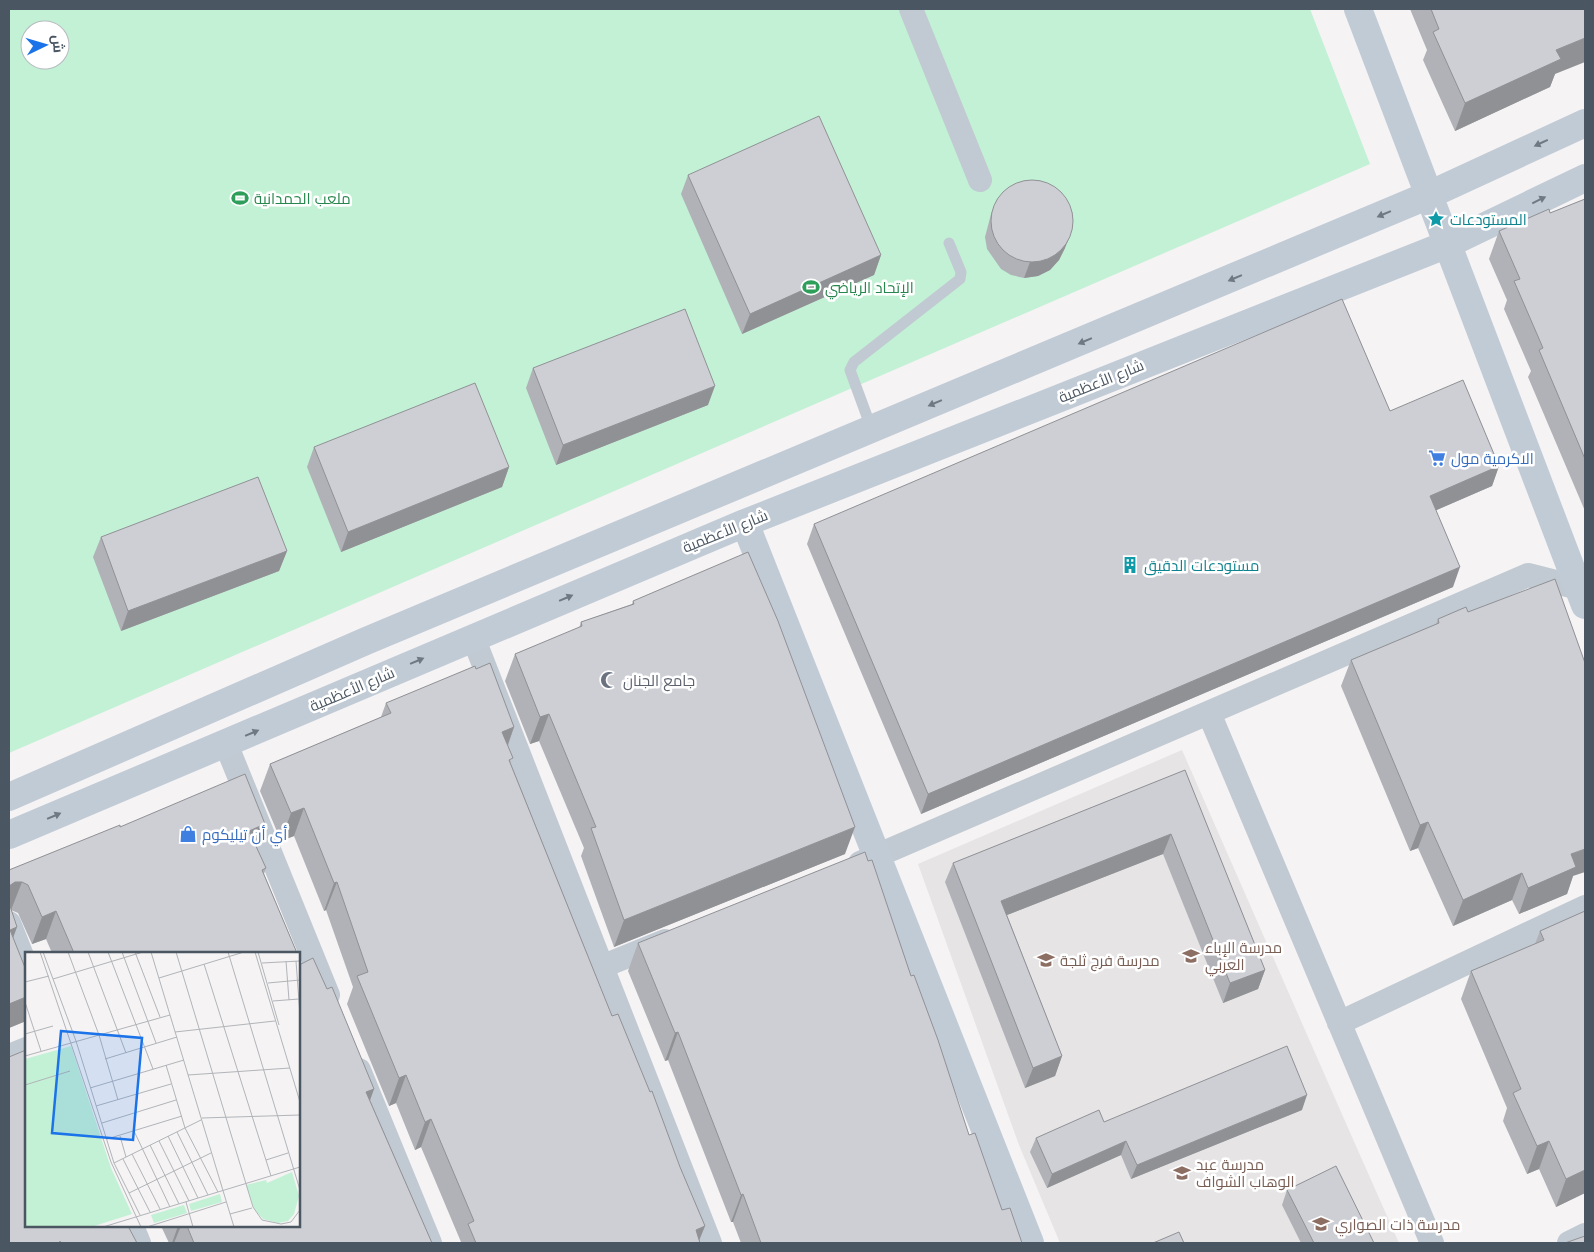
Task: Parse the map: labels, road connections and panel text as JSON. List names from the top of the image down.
{
  "streets": {
    "street": ["شارع الأعظمية"]
  },
  "places": {
    "sports": ["ملعب الحمدانية", "الإتحاد الرياضي"],
    "place": ["المستودعات"],
    "supermarket": ["الاكرمية مول"],
    "building": ["مستودعات الدقيق"],
    "mosque": ["جامع الجنان"],
    "shop": ["أي أن تيليكوم"],
    "school or university": [
      "مدرسة الإباء العربي",
      "مدرسة فرج ثلجة",
      "مدرسة عبد الوهاب الشواف",
      "مدرسة ذات الصواري"
    ]
  },
  "north": "right"
}
